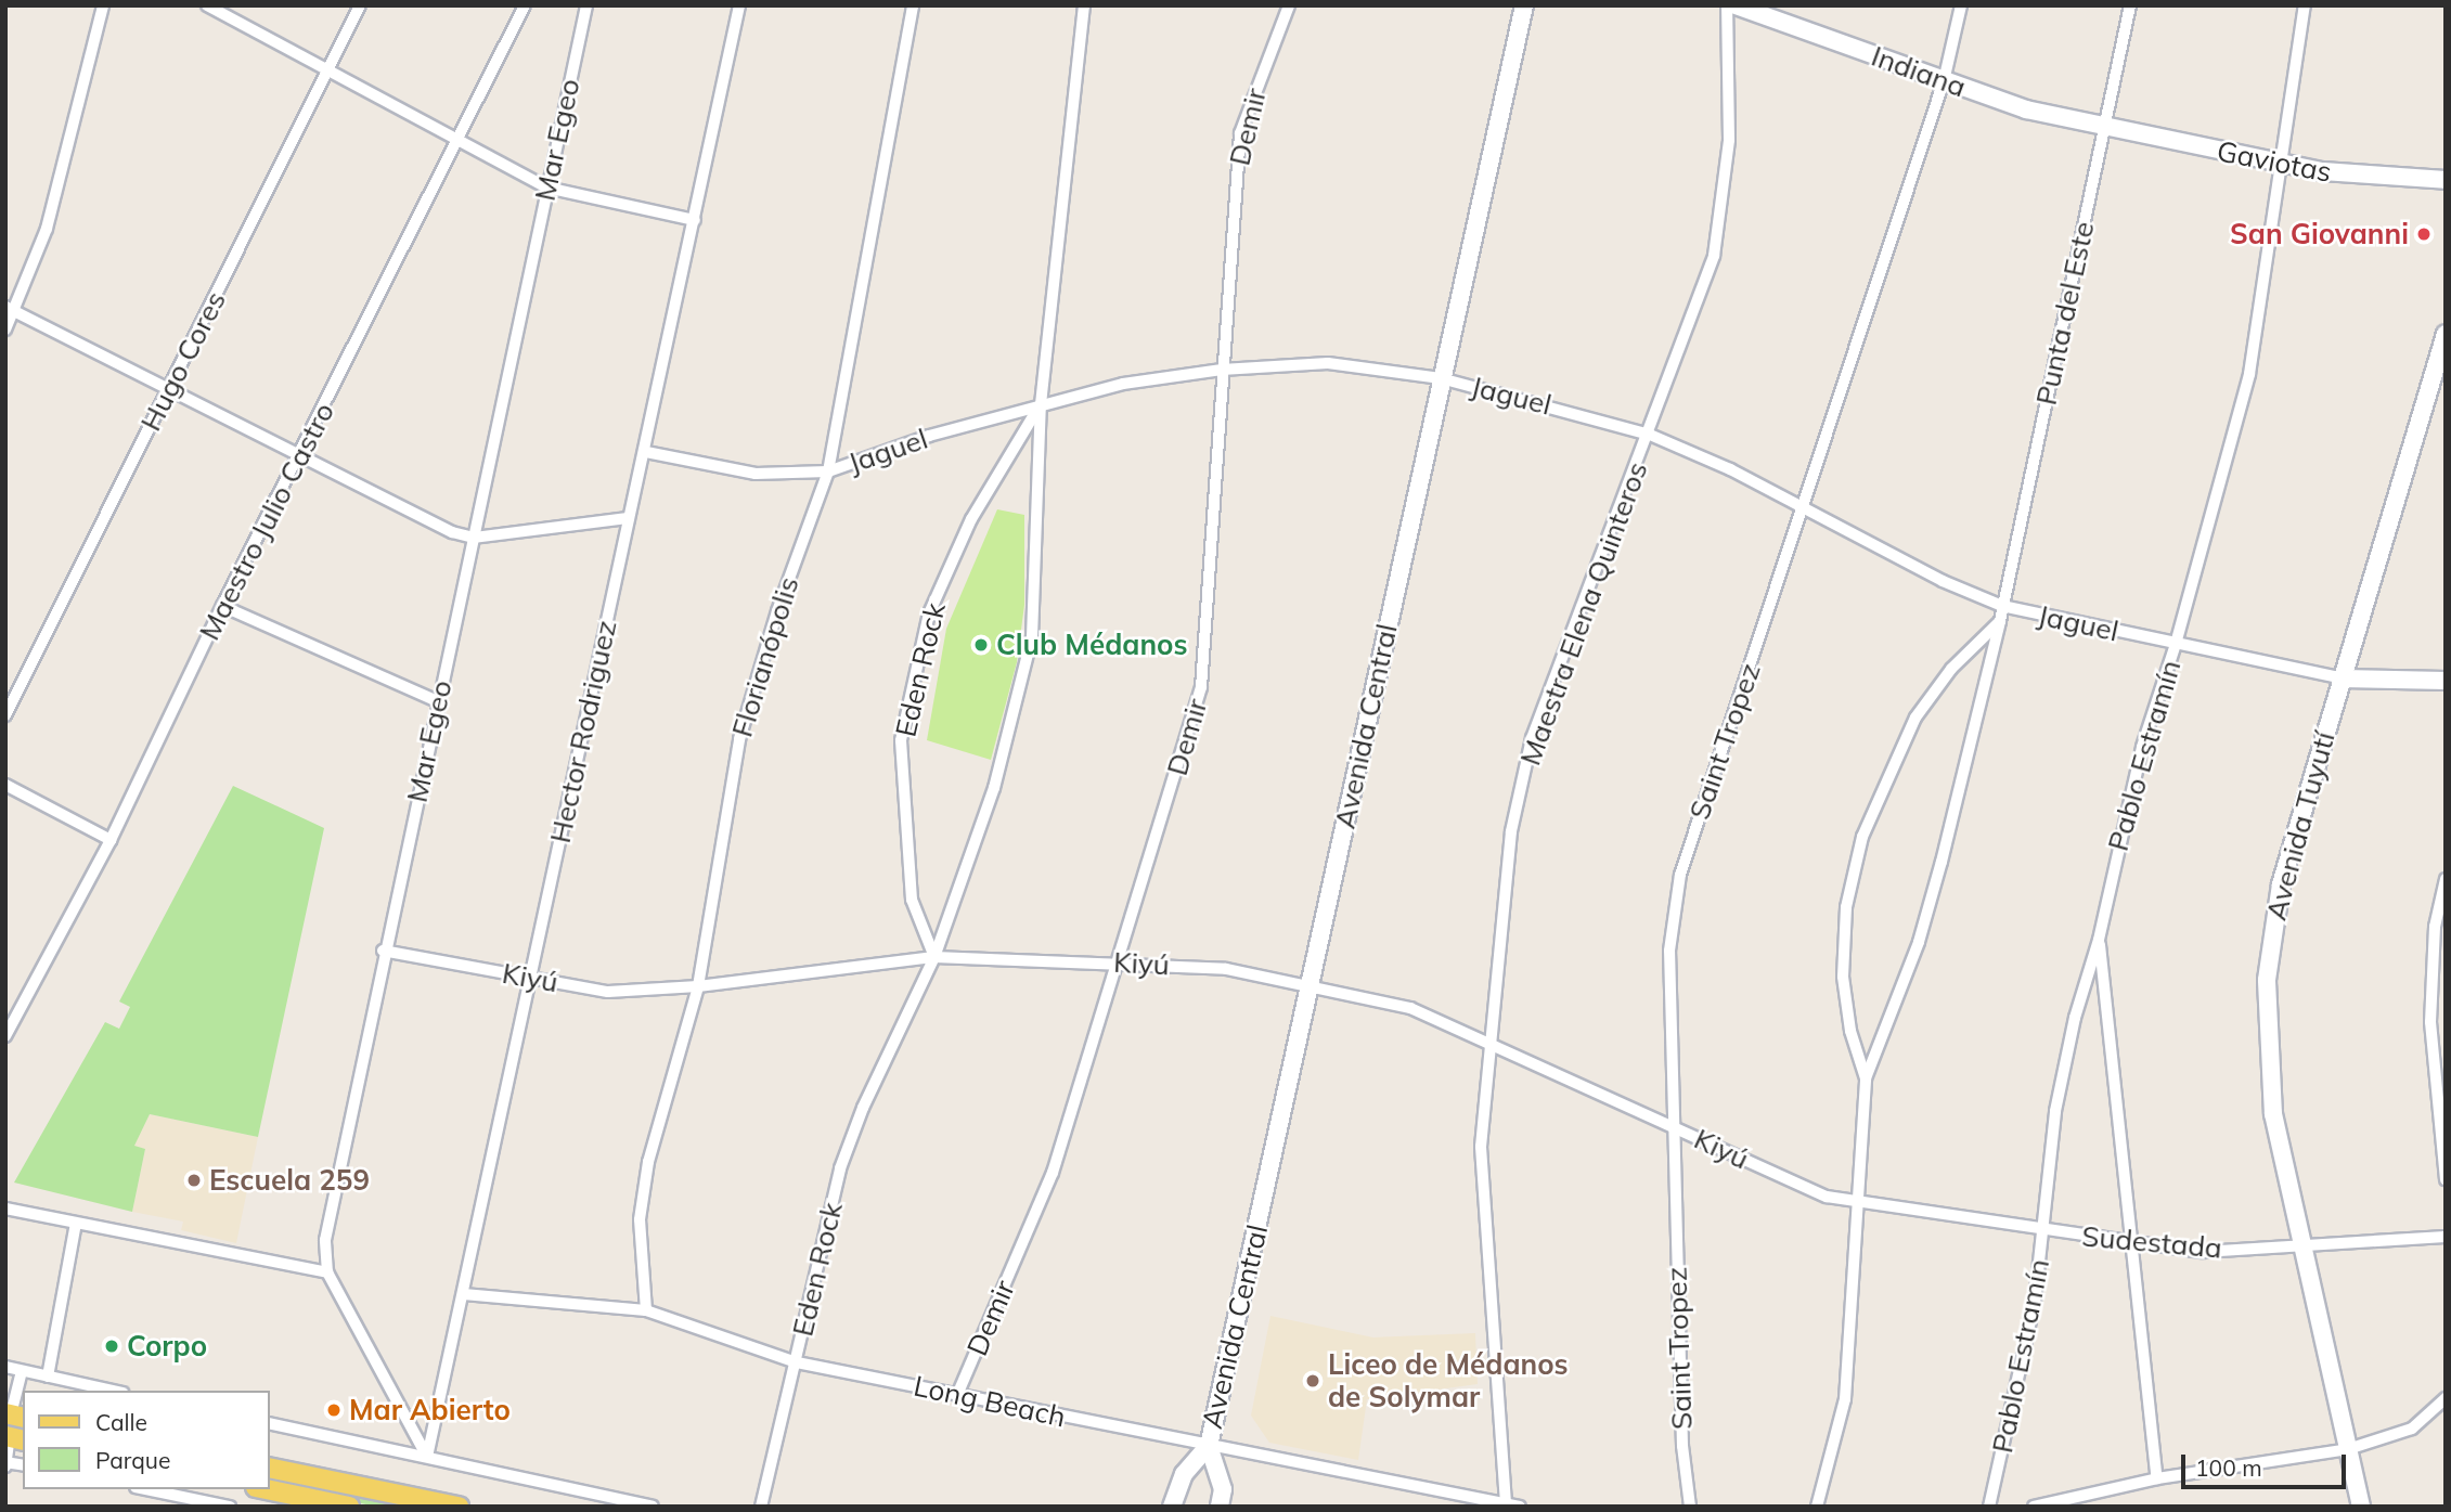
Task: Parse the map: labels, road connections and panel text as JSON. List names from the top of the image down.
{
  "streets": {
    "street": [
      "Indiana",
      "Demir",
      "Mar Egeo",
      "Gaviotas",
      "Punta del Este",
      "Hugo Cores",
      "Jaguel",
      "Maestro Julio Castro",
      "Maestra Elena Quinteros",
      "Florianópolis",
      "Eden Rock",
      "Avenida Central",
      "Hector Rodriguez",
      "Saint Tropez",
      "Pablo Estramín",
      "Avenida Tuyutí",
      "Kiyú",
      "Sudestada",
      "Long Beach"
    ]
  },
  "crossings": [
    ["Indiana", "Gaviotas"],
    ["Indiana", "Punta del Este"],
    ["Indiana", "Saint Tropez"],
    ["Demir", "Jaguel"],
    ["Demir", "Kiyú"],
    ["Demir", "Long Beach"],
    ["Mar Egeo", "Hector Rodriguez"],
    ["Mar Egeo", "Kiyú"],
    ["Gaviotas", "Punta del Este"],
    ["Gaviotas", "Pablo Estramín"],
    ["Punta del Este", "Jaguel"],
    ["Punta del Este", "Kiyú"],
    ["Punta del Este", "Sudestada"],
    ["Jaguel", "Maestra Elena Quinteros"],
    ["Jaguel", "Florianópolis"],
    ["Jaguel", "Eden Rock"],
    ["Jaguel", "Avenida Central"],
    ["Jaguel", "Hector Rodriguez"],
    ["Jaguel", "Saint Tropez"],
    ["Jaguel", "Pablo Estramín"],
    ["Jaguel", "Avenida Tuyutí"],
    ["Maestra Elena Quinteros", "Kiyú"],
    ["Maestra Elena Quinteros", "Long Beach"],
    ["Florianópolis", "Kiyú"],
    ["Florianópolis", "Long Beach"],
    ["Eden Rock", "Kiyú"],
    ["Eden Rock", "Long Beach"],
    ["Avenida Central", "Kiyú"],
    ["Avenida Central", "Long Beach"],
    ["Hector Rodriguez", "Kiyú"],
    ["Hector Rodriguez", "Long Beach"],
    ["Saint Tropez", "Kiyú"],
    ["Pablo Estramín", "Sudestada"],
    ["Avenida Tuyutí", "Sudestada"],
    ["Kiyú", "Sudestada"]
  ],
  "places": [
    "San Giovanni",
    "Club Médanos",
    "Escuela 259",
    "Corpo",
    "Liceo de Médanos de Solymar",
    "Mar Abierto"
  ],
  "legend": ["Calle", "Parque"],
  "scale_bar": "100 m"
}
